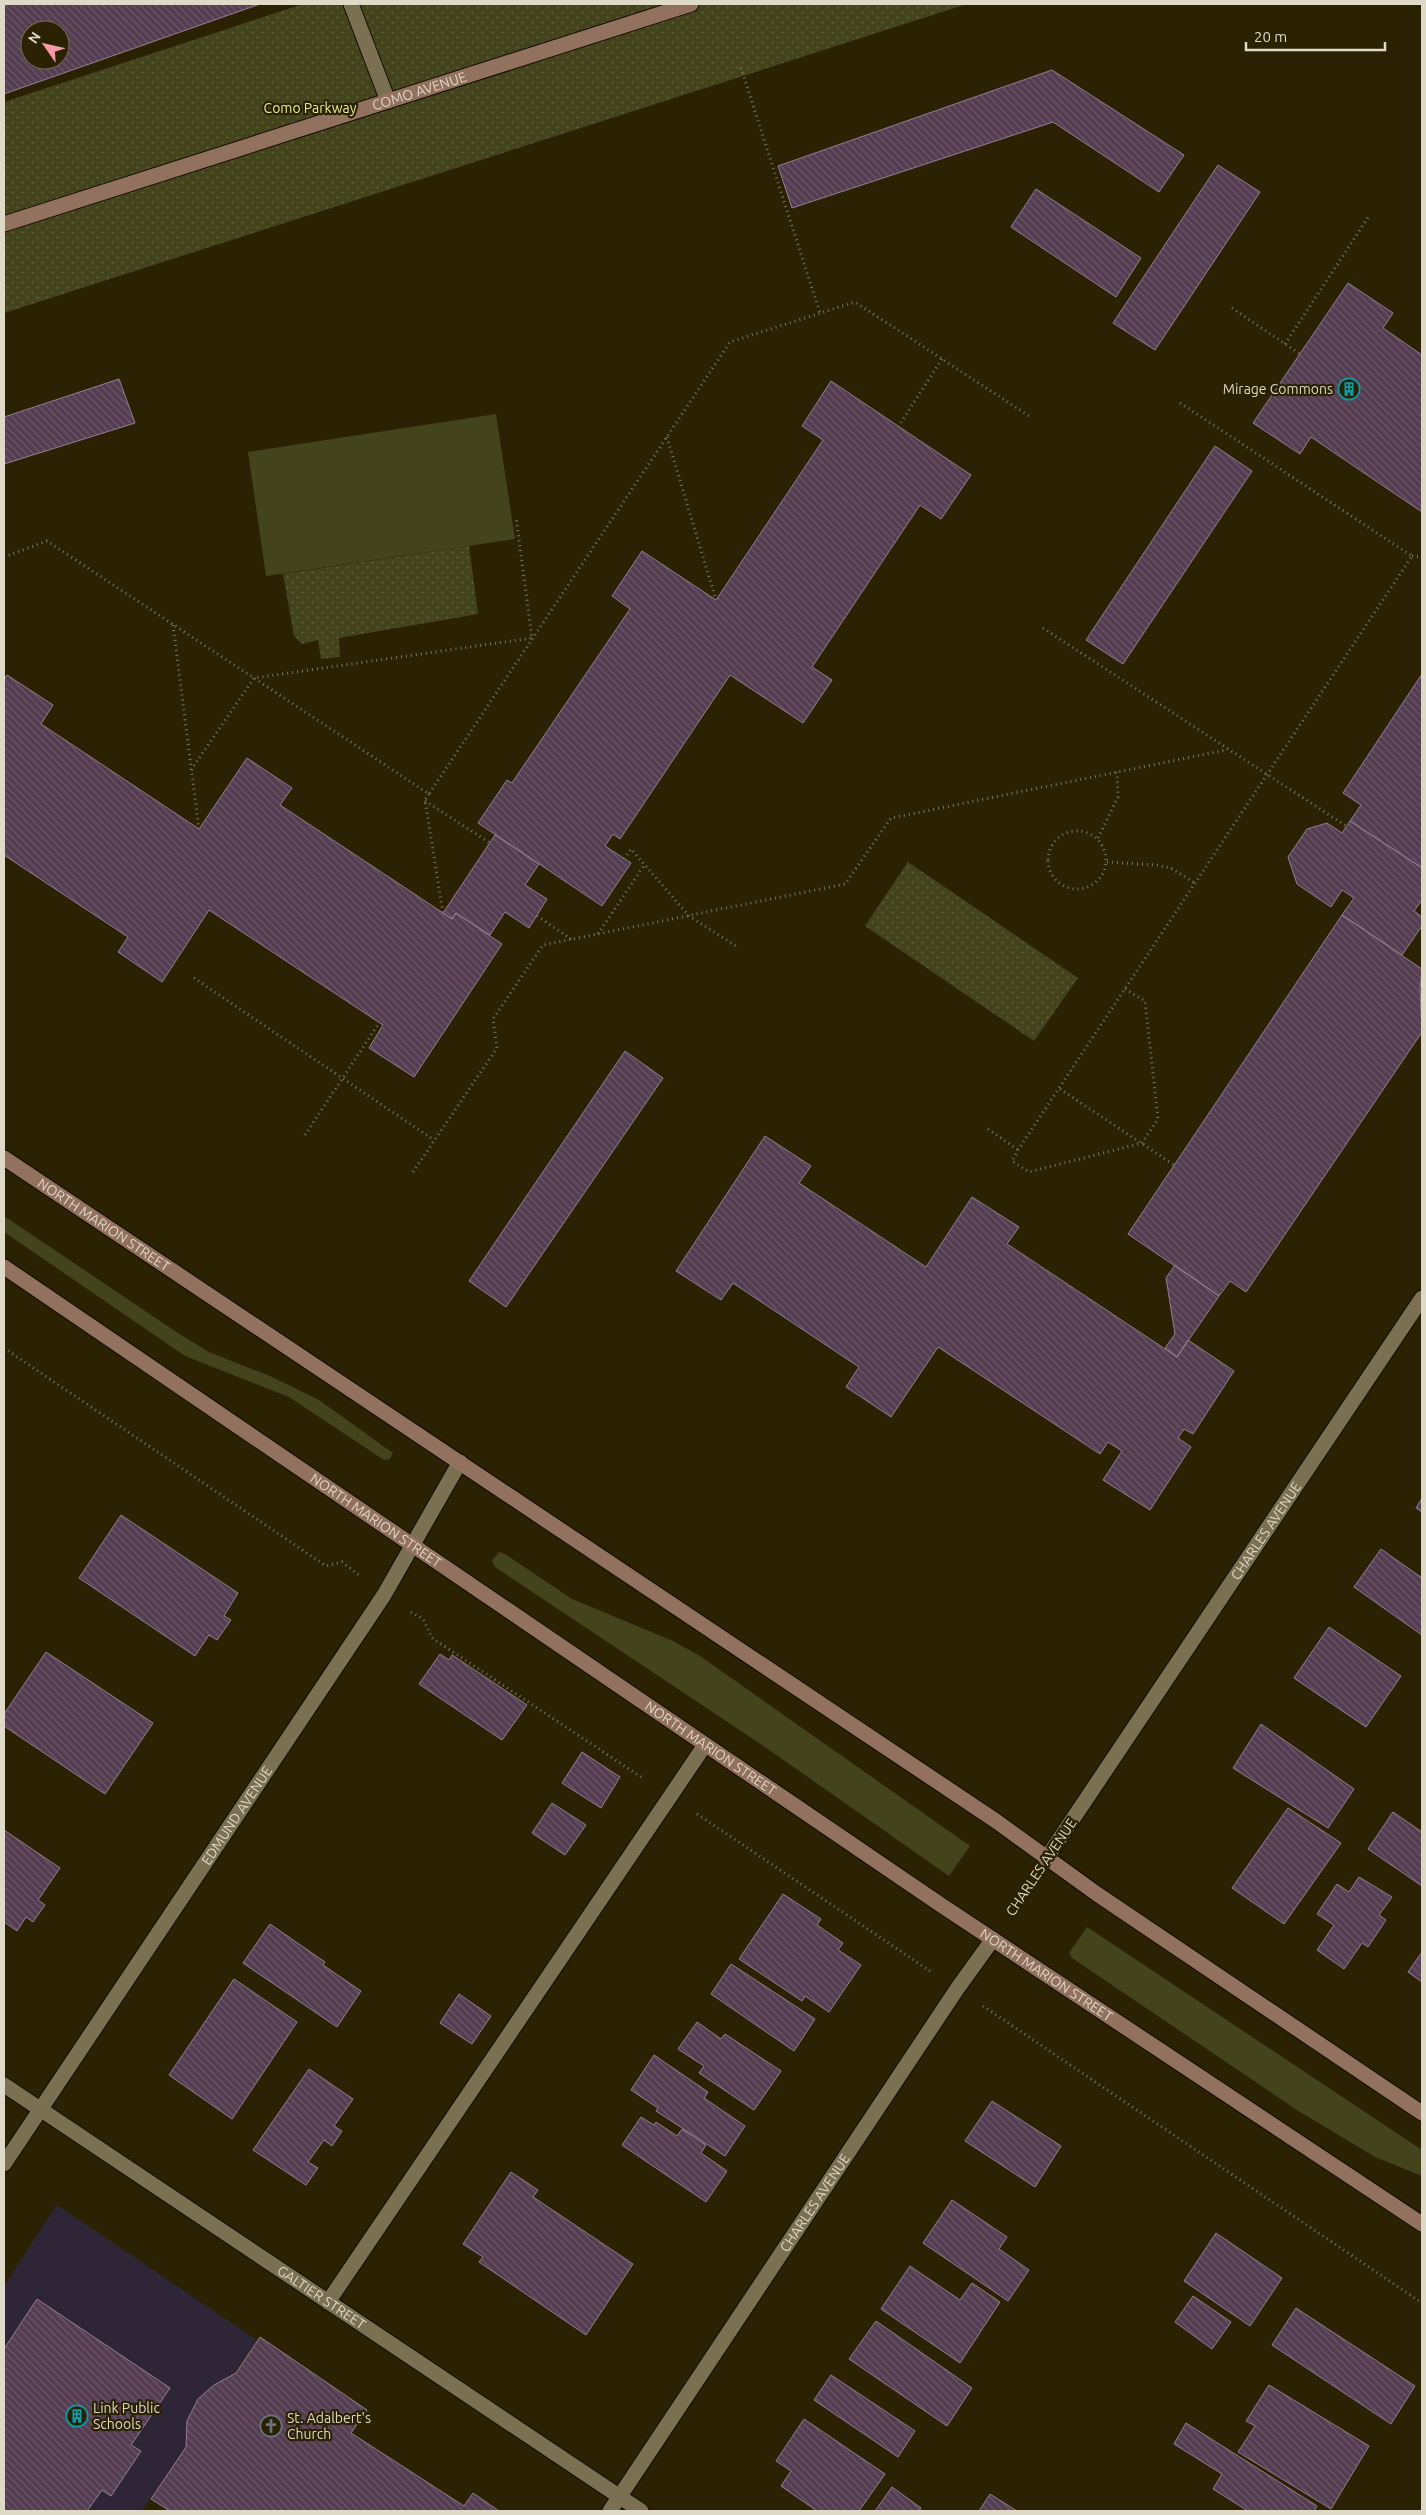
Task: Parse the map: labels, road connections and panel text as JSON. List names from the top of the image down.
{
  "streets": {
    "main road": ["COMO AVENUE", "NORTH MARION STREET"],
    "street": ["CHARLES AVENUE", "EDMUND AVENUE", "GALTIER STREET"]
  },
  "crossings": [
    ["NORTH MARION STREET", "CHARLES AVENUE"],
    ["NORTH MARION STREET", "EDMUND AVENUE"],
    ["CHARLES AVENUE", "GALTIER STREET"],
    ["EDMUND AVENUE", "GALTIER STREET"]
  ],
  "parks": ["Como Parkway"],
  "places": {
    "building": ["Mirage Commons", "Link Public Schools"],
    "church": ["St. Adalbert's Church"]
  },
  "scale_bar": "20 m",
  "north": "top left"
}
